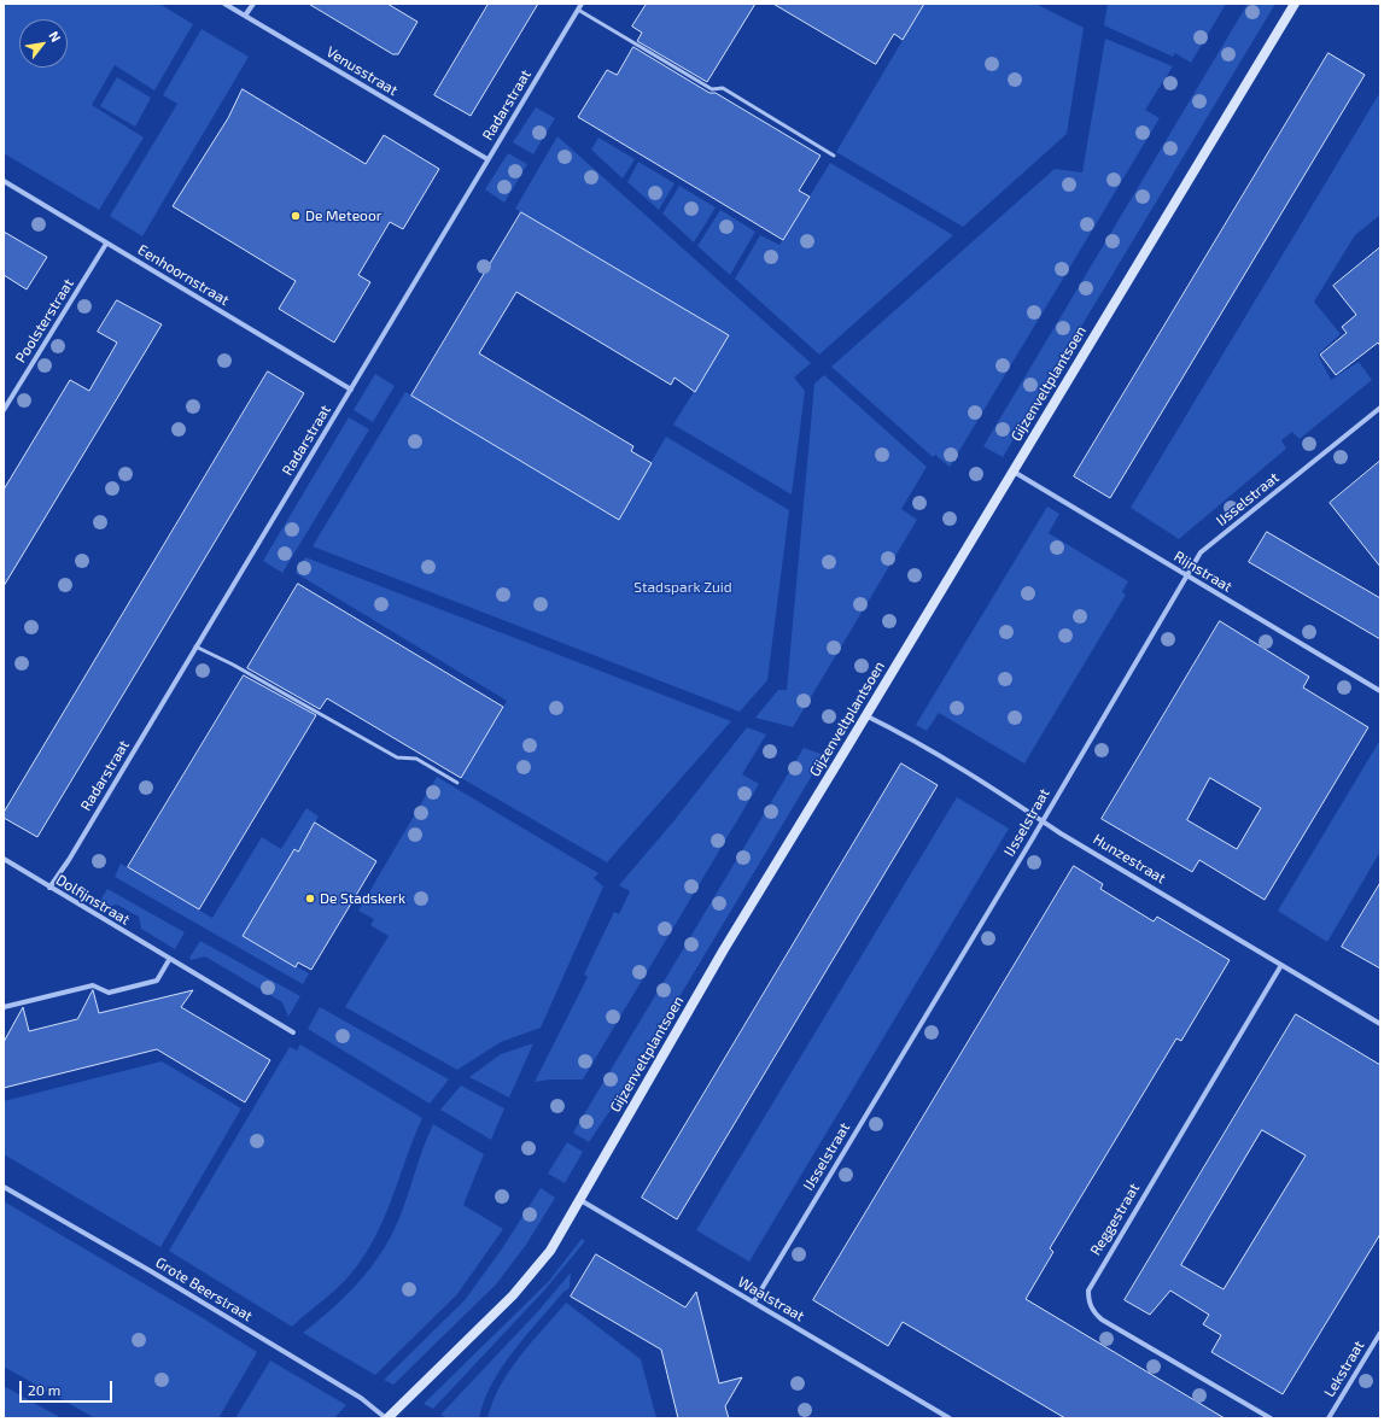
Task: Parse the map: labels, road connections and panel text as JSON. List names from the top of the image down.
{
  "streets": {
    "street": [
      "Venusstraat",
      "Radarstraat",
      "Eenhoornstraat",
      "Poolsterstraat",
      "Gijzenveltplantsoen",
      "IJsselstraat",
      "Rijnstraat",
      "Hunzestraat",
      "Dolfijnstraat",
      "Reggestraat",
      "Grote Beerstraat",
      "Waalstraat",
      "Lekstraat"
    ]
  },
  "crossings": [
    ["Venusstraat", "Radarstraat"],
    ["Radarstraat", "Eenhoornstraat"],
    ["Radarstraat", "Dolfijnstraat"],
    ["Eenhoornstraat", "Poolsterstraat"],
    ["Gijzenveltplantsoen", "Rijnstraat"],
    ["Gijzenveltplantsoen", "Hunzestraat"],
    ["Gijzenveltplantsoen", "Grote Beerstraat"],
    ["Gijzenveltplantsoen", "Waalstraat"],
    ["IJsselstraat", "Rijnstraat"],
    ["IJsselstraat", "Hunzestraat"],
    ["IJsselstraat", "Waalstraat"],
    ["Hunzestraat", "Reggestraat"]
  ],
  "parks": ["Stadspark Zuid"],
  "places": ["De Meteoor", "De Stadskerk"],
  "scale_bar": "20 m",
  "north": "top right"
}
